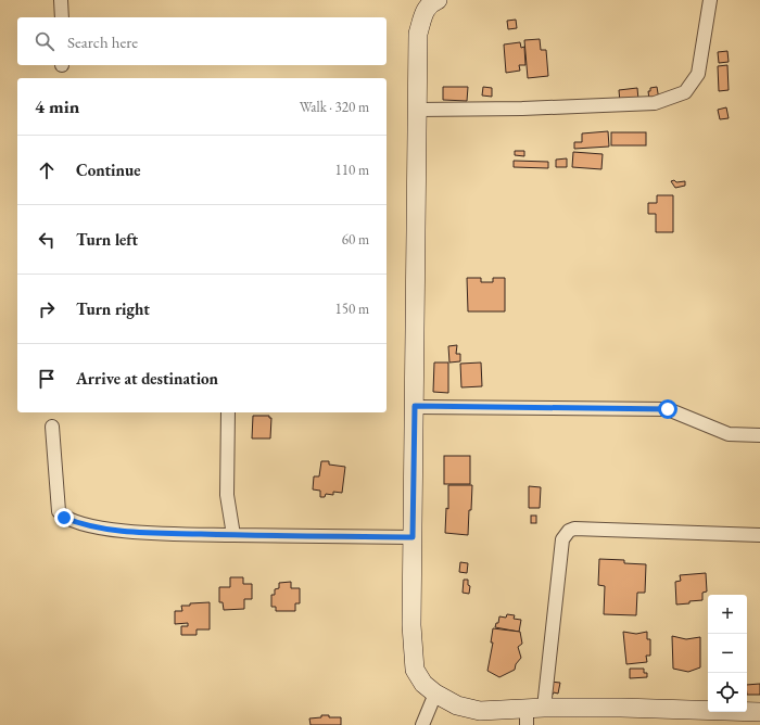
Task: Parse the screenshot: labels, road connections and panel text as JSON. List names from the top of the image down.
{
  "page": {
    "search": "Search here",
    "heading": ["4 min", "Walk · 320 m"],
    "list": [
      ["Continue", "110 m"],
      ["Turn left", "60 m"],
      ["Turn right", "150 m"],
      "Arrive at destination"
    ],
    "map_buttons": ["+", "−"]
  }
}
